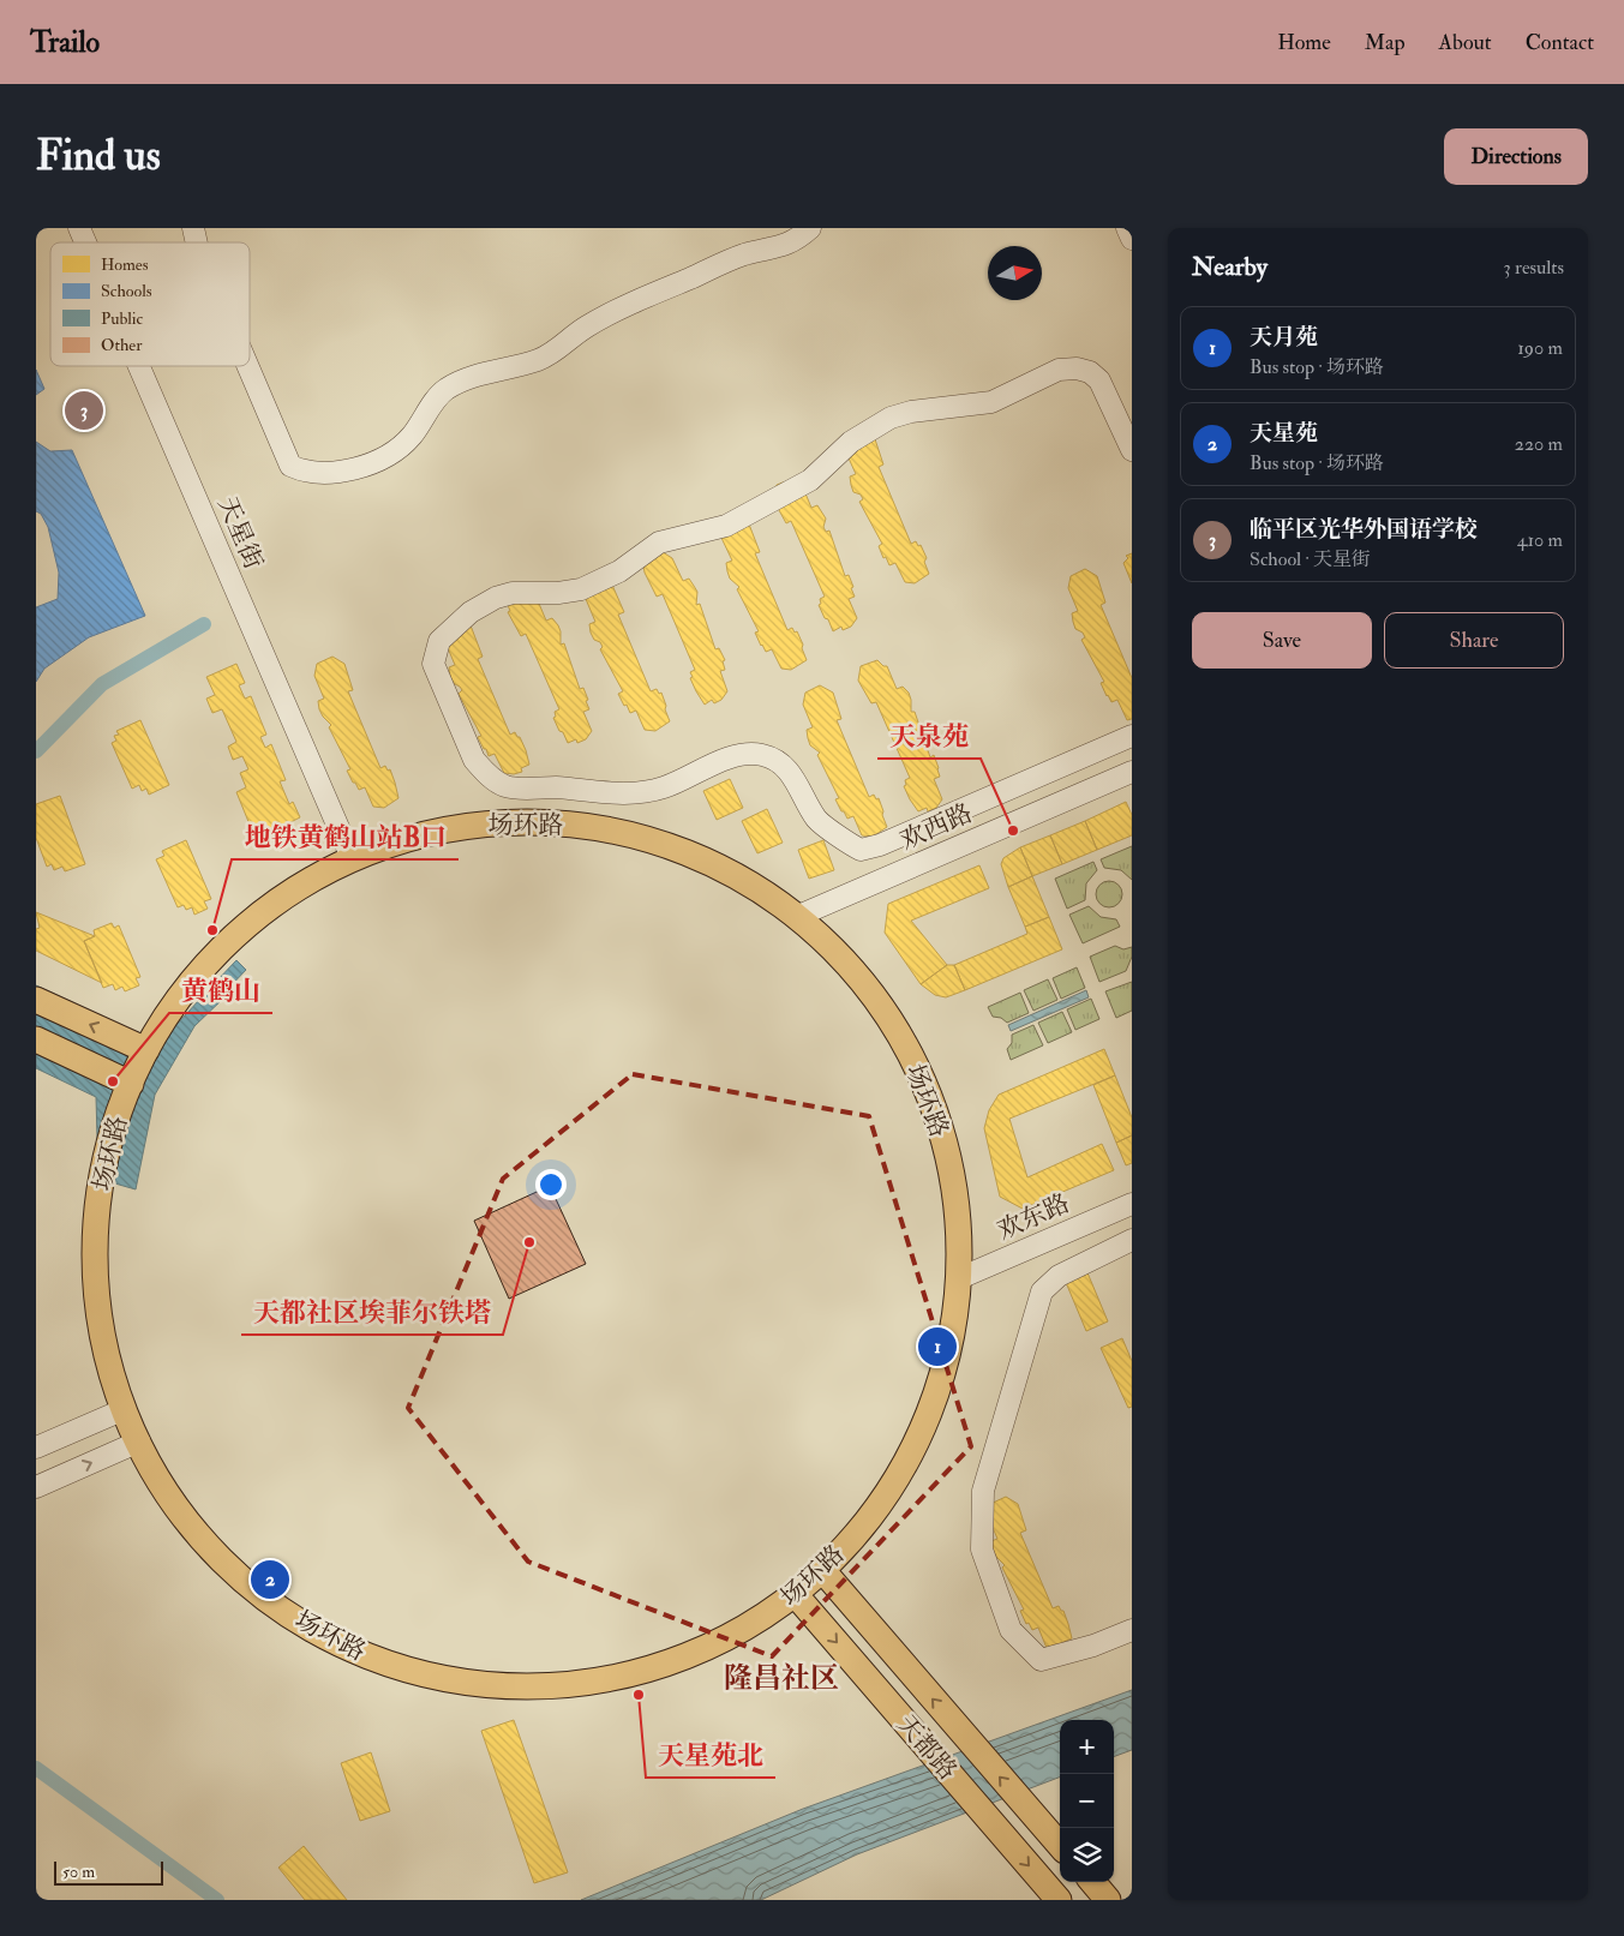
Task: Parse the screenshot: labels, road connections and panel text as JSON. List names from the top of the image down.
{
  "streets": {
    "main road": ["场环路", "天都路"],
    "street": ["天星街", "欢西路", "欢东路"]
  },
  "crossings": [
    ["天星街", "场环路"],
    ["场环路", "欢西路"],
    ["场环路", "欢东路"],
    ["场环路", "天都路"]
  ],
  "districts": ["隆昌社区"],
  "places": [
    "天泉苑",
    "地铁黄鹤山站B口",
    "黄鹤山",
    "天都社区埃菲尔铁塔",
    "天星苑北"
  ],
  "legend": [
    "Homes",
    "Schools",
    "Public",
    "Other"
  ],
  "scale_bar": "50 m",
  "north": "right",
  "page": {
    "header": "Trailo",
    "nav": [
      "Home",
      "Map",
      "About",
      "Contact"
    ],
    "buttons": [
      "Directions",
      ["Save", "Share"]
    ],
    "title": "Find us",
    "heading": ["Nearby", "3 results"],
    "list": [
      {
        "mark": "1",
        "name": "天月苑",
        "note": "Bus stop · 场环路",
        "value": "190 m"
      },
      {
        "mark": "2",
        "name": "天星苑",
        "note": "Bus stop · 场环路",
        "value": "220 m"
      },
      {
        "mark": "3",
        "name": "临平区光华外国语学校",
        "note": "School · 天星街",
        "value": "410 m"
      }
    ],
    "pins": ["3", "1", "2"],
    "map_buttons": ["+", "−"],
    "scale": "50 m"
  }
}
